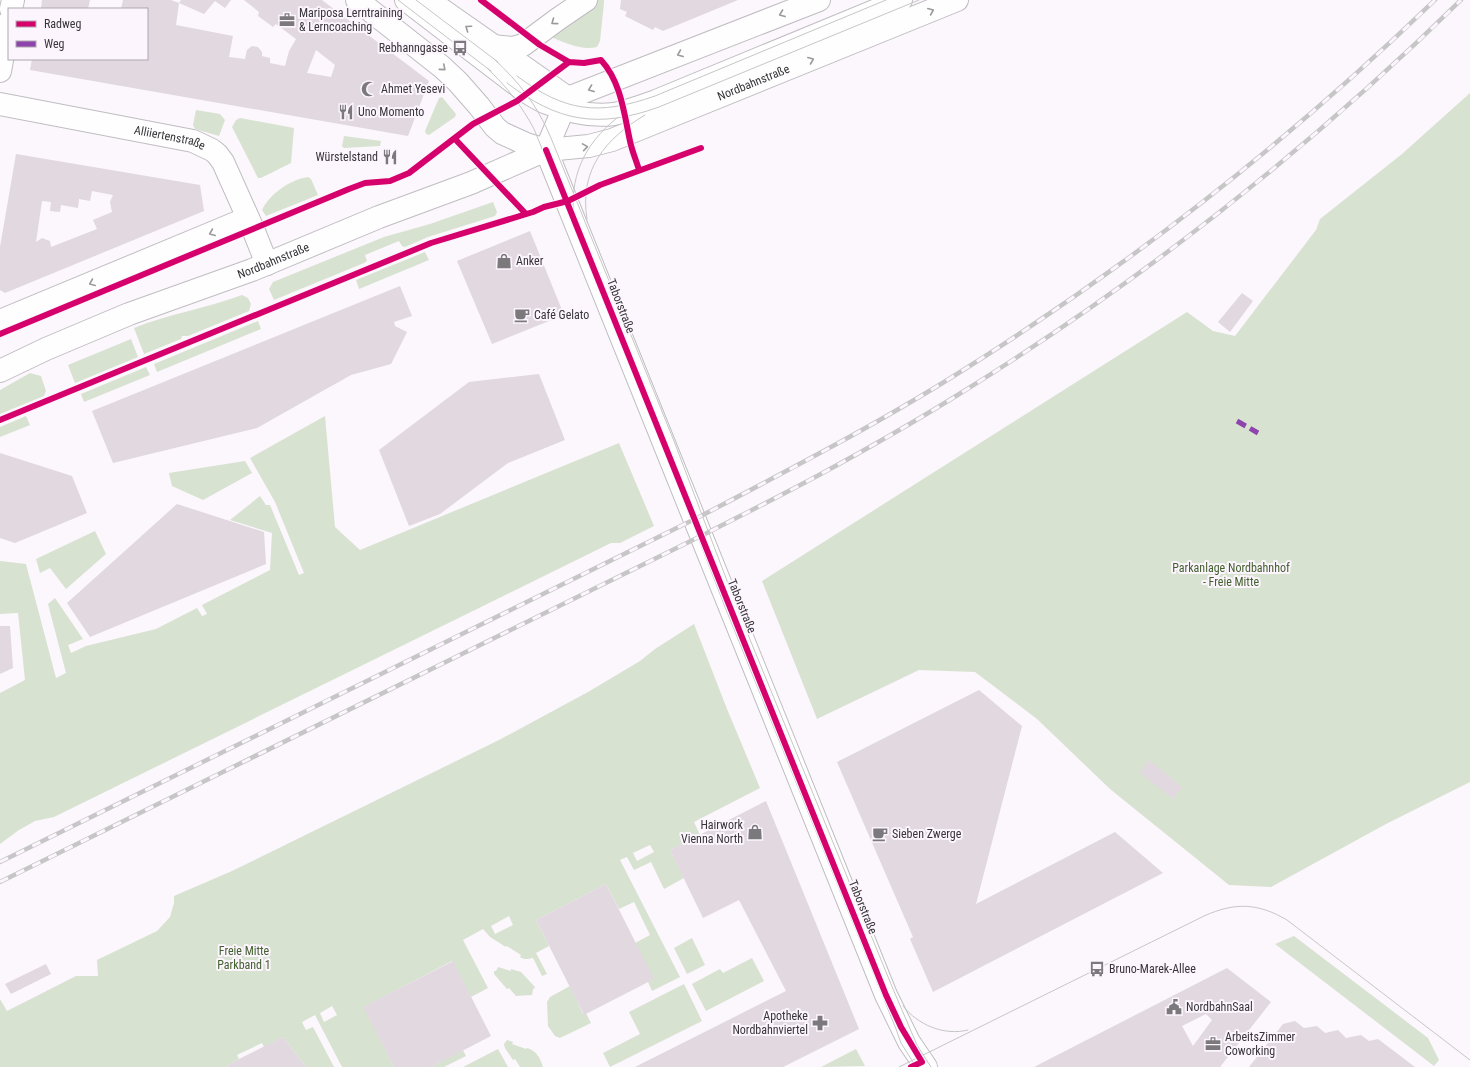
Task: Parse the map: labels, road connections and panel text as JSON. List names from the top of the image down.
{
  "streets": {
    "street": ["Nordbahnstraße", "Alliiertenstraße", "Taborstraße"]
  },
  "crossings": [
    ["Nordbahnstraße", "Alliiertenstraße"],
    ["Nordbahnstraße", "Taborstraße"]
  ],
  "parks": ["Parkanlage Nordbahnhof - Freie Mitte", "Freie Mitte Parkband 1"],
  "places": {
    "office": ["Mariposa Lerntraining & Lerncoaching", "ArbeitsZimmer Coworking"],
    "bus stop": ["Rebhanngasse", "Bruno-Marek-Allee"],
    "mosque": ["Ahmet Yesevi"],
    "restaurant": ["Uno Momento", "Würstelstand"],
    "shop": ["Anker", "Hairwork Vienna North"],
    "cafe": ["Café Gelato", "Sieben Zwerge"],
    "public building": ["NordbahnSaal"],
    "pharmacy": ["Apotheke Nordbahnviertel"]
  },
  "legend": ["Radweg", "Weg"]
}
